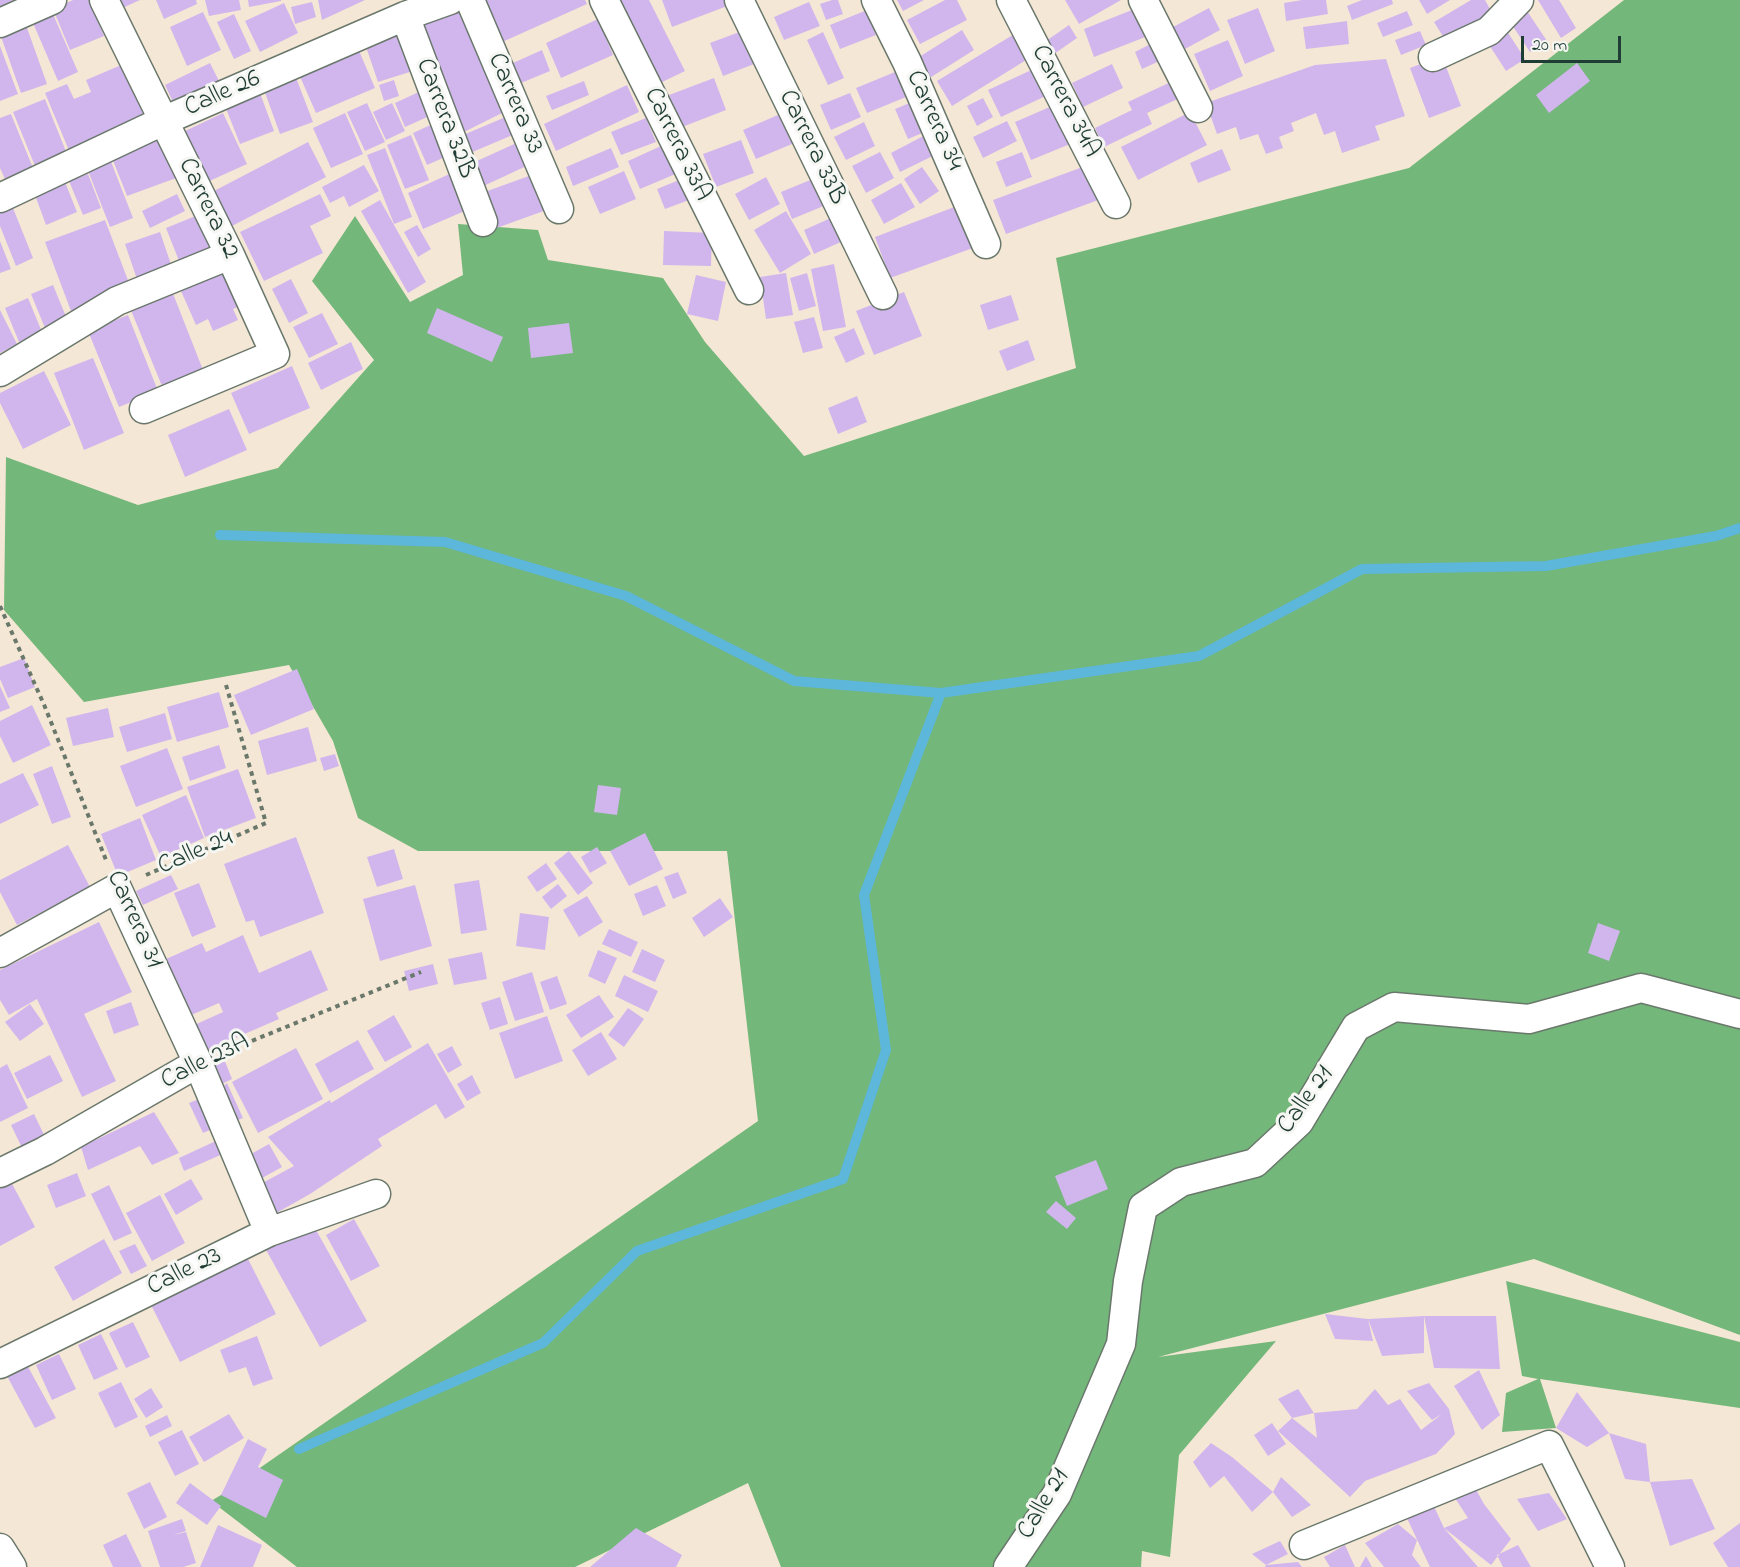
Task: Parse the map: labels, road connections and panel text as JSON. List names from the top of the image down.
{
  "streets": {
    "street": [
      "Calle 26",
      "Carrera 34A",
      "Carrera 33",
      "Carrera 32B",
      "Carrera 34",
      "Carrera 33A",
      "Carrera 33B",
      "Carrera 32",
      "Carrera 31",
      "Calle 23A",
      "Calle 21",
      "Calle 23"
    ],
    "path": ["Calle 24"]
  },
  "crossings": [
    ["Calle 26", "Carrera 32B"],
    ["Calle 26", "Carrera 32"],
    ["Calle 24", "Carrera 31"],
    ["Carrera 31", "Calle 23A"],
    ["Carrera 31", "Calle 23"]
  ],
  "scale_bar": "20 m"
}
